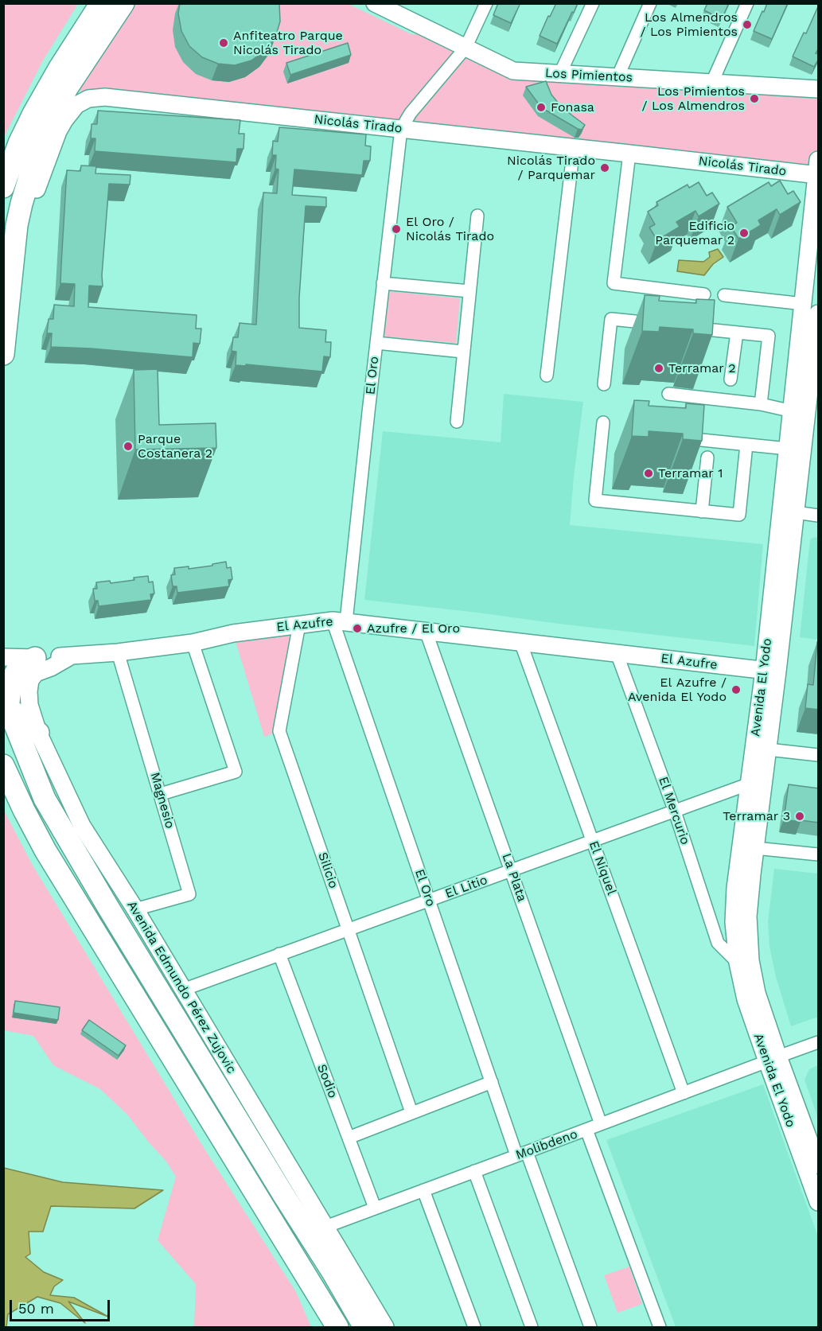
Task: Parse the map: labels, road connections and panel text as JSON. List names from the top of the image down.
{
  "streets": {
    "highway": ["Avenida Edmundo Pérez Zujovic"],
    "street": [
      "Los Pimientos",
      "Nicolás Tirado",
      "El Oro",
      "El Azufre",
      "Avenida El Yodo",
      "Magnesio",
      "El Mercurio",
      "El Níquel",
      "Silicio",
      "La Plata",
      "El Litio",
      "Sodio",
      "Molibdeno"
    ]
  },
  "crossings": [
    ["Nicolás Tirado", "El Oro"],
    ["Nicolás Tirado", "Avenida El Yodo"],
    ["El Oro", "El Azufre"],
    ["El Oro", "El Litio"],
    ["El Oro", "Molibdeno"],
    ["El Azufre", "Avenida El Yodo"],
    ["El Azufre", "Magnesio"],
    ["El Azufre", "El Mercurio"],
    ["El Azufre", "El Níquel"],
    ["El Azufre", "Silicio"],
    ["El Azufre", "La Plata"],
    ["El Azufre", "Avenida Edmundo Pérez Zujovic"],
    ["Avenida El Yodo", "El Mercurio"],
    ["Avenida El Yodo", "El Litio"],
    ["Avenida El Yodo", "Molibdeno"],
    ["Magnesio", "Avenida Edmundo Pérez Zujovic"],
    ["El Mercurio", "El Litio"],
    ["El Níquel", "El Litio"],
    ["El Níquel", "Molibdeno"],
    ["Silicio", "El Litio"],
    ["La Plata", "El Litio"],
    ["La Plata", "Molibdeno"],
    ["El Litio", "Avenida Edmundo Pérez Zujovic"],
    ["El Litio", "Sodio"],
    ["Avenida Edmundo Pérez Zujovic", "Molibdeno"],
    ["Sodio", "Molibdeno"]
  ],
  "places": [
    "Los Almendros / Los Pimientos",
    "Anfiteatro Parque Nicolás Tirado",
    "Los Pimientos / Los Almendros",
    "Fonasa",
    "Nicolás Tirado / Parquemar",
    "El Oro / Nicolás Tirado",
    "Edificio Parquemar 2",
    "Terramar 2",
    "Parque Costanera 2",
    "Terramar 1",
    "Azufre / El Oro",
    "El Azufre / Avenida El Yodo",
    "Terramar 3"
  ],
  "scale_bar": "50 m"
}
